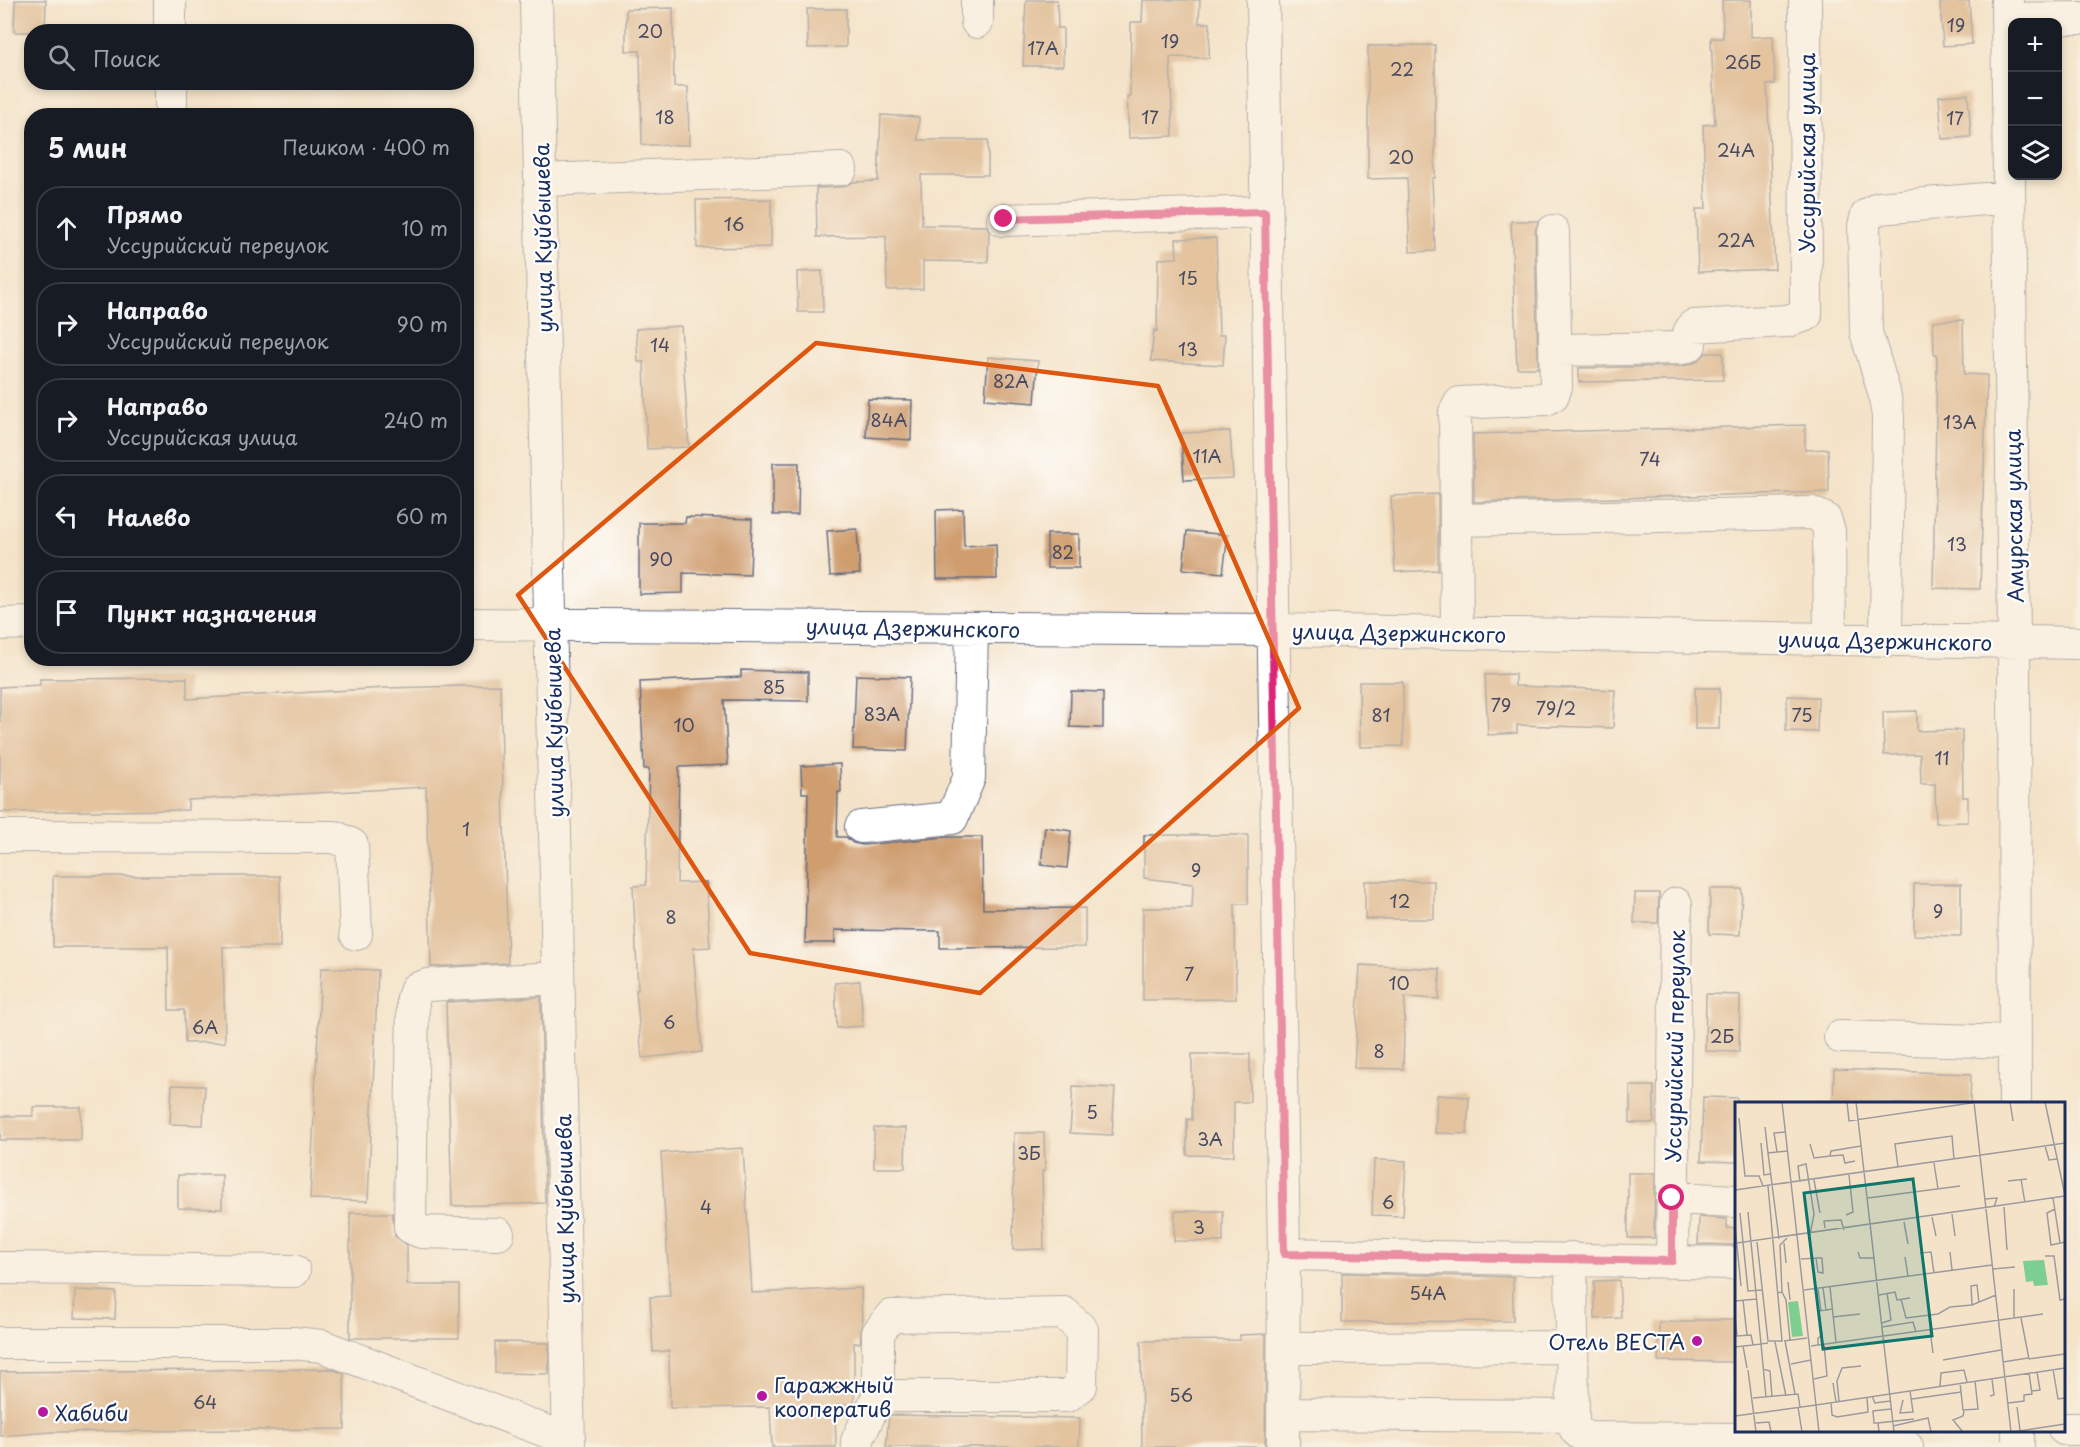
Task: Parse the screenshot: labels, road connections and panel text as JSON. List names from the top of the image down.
{
  "streets": {
    "street": [
      "Уссурийская улица",
      "улица Куйбышева",
      "Амурская улица",
      "улица Дзержинского",
      "Уссурийский переулок"
    ]
  },
  "crossings": [
    ["улица Куйбышева", "улица Дзержинского"],
    ["Амурская улица", "улица Дзержинского"]
  ],
  "places": ["Отель ВЕСТА", "Гаражжный кооператив", "Хабиби"],
  "house_numbers": [
    "19",
    "20",
    "19",
    "17А",
    "26Б",
    "22",
    "18",
    "17",
    "17",
    "24А",
    "20",
    "16",
    "22А",
    "15",
    "14",
    "13",
    "82А",
    "84А",
    "13А",
    "11А",
    "74",
    "13",
    "82",
    "90",
    "85",
    "79",
    "79/2",
    "83А",
    "81",
    "75",
    "10",
    "11",
    "1",
    "9",
    "12",
    "9",
    "8",
    "7",
    "10",
    "6",
    "6А",
    "2Б",
    "8",
    "5",
    "3А",
    "3Б",
    "6",
    "4",
    "3",
    "54А",
    "56",
    "64"
  ],
  "page": {
    "map_buttons": ["+", "−"],
    "search": "Поиск",
    "heading": ["5 мин", "Пешком · 400 m"],
    "list": [
      ["Прямо", "Уссурийский переулок", "10 m"],
      ["Направо", "Уссурийский переулок", "90 m"],
      ["Направо", "Уссурийская улица", "240 m"],
      ["Налево", "60 m"],
      "Пункт назначения"
    ]
  }
}
